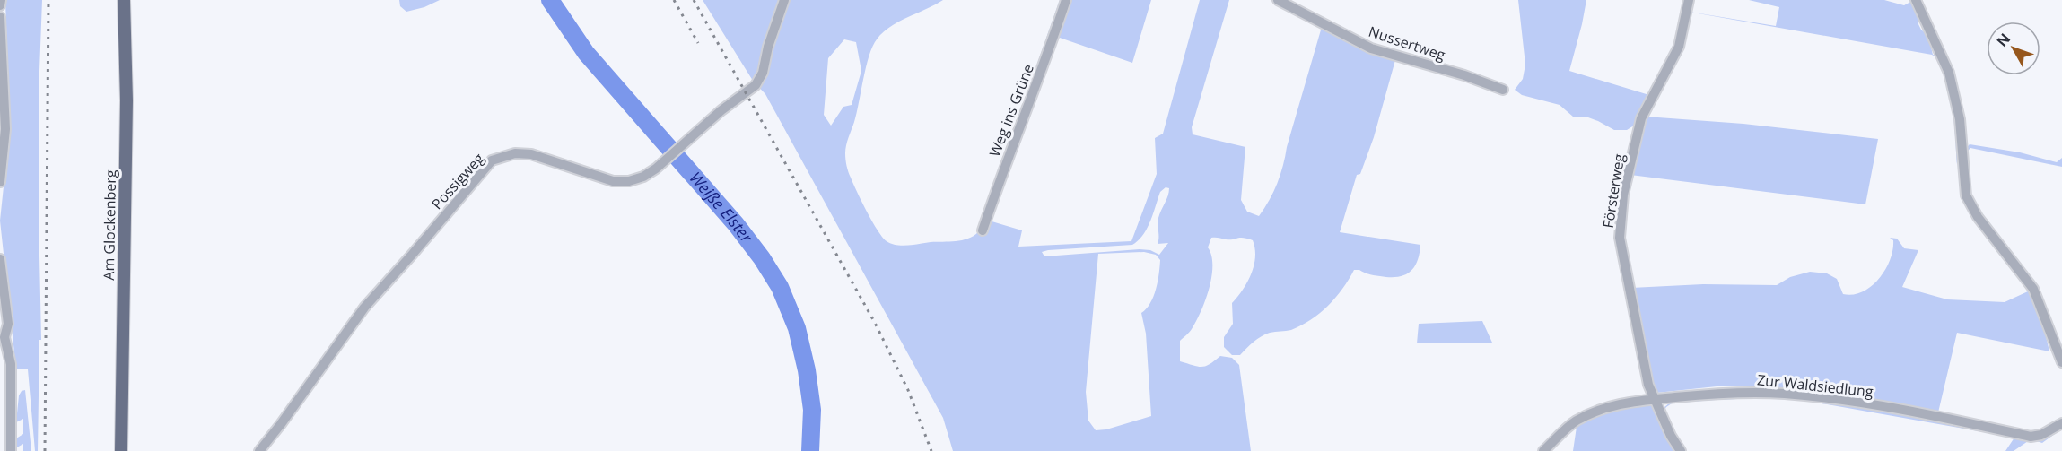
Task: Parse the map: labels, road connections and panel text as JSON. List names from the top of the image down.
{
  "streets": {
    "main road": ["Am Glockenberg"],
    "street": [
      "Nussertweg",
      "Weg ins Grüne",
      "Possigweg",
      "Försterweg",
      "Zur Waldsiedlung"
    ]
  },
  "crossings": [
    ["Försterweg", "Zur Waldsiedlung"]
  ],
  "water": ["Weiße Elster"],
  "north": "top left"
}
